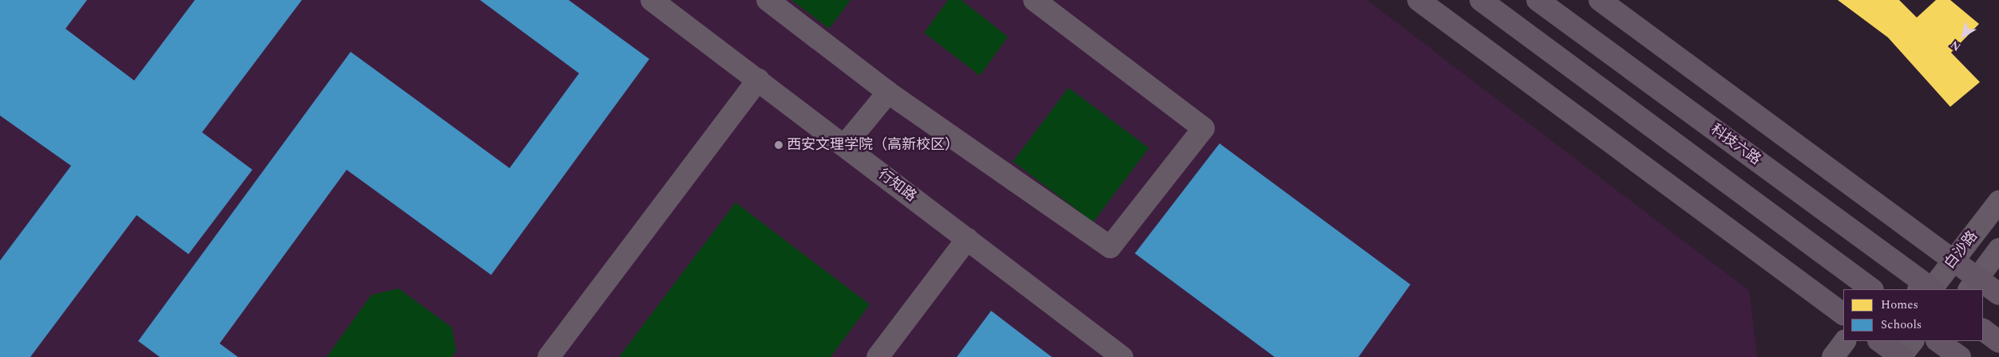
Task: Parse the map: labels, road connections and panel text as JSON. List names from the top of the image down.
{
  "streets": {
    "main road": ["科技六路"],
    "street": ["行知路", "白沙路"]
  },
  "places": ["西安文理学院（高新校区）"],
  "legend": ["Homes", "Schools"],
  "north": "bottom left"
}
